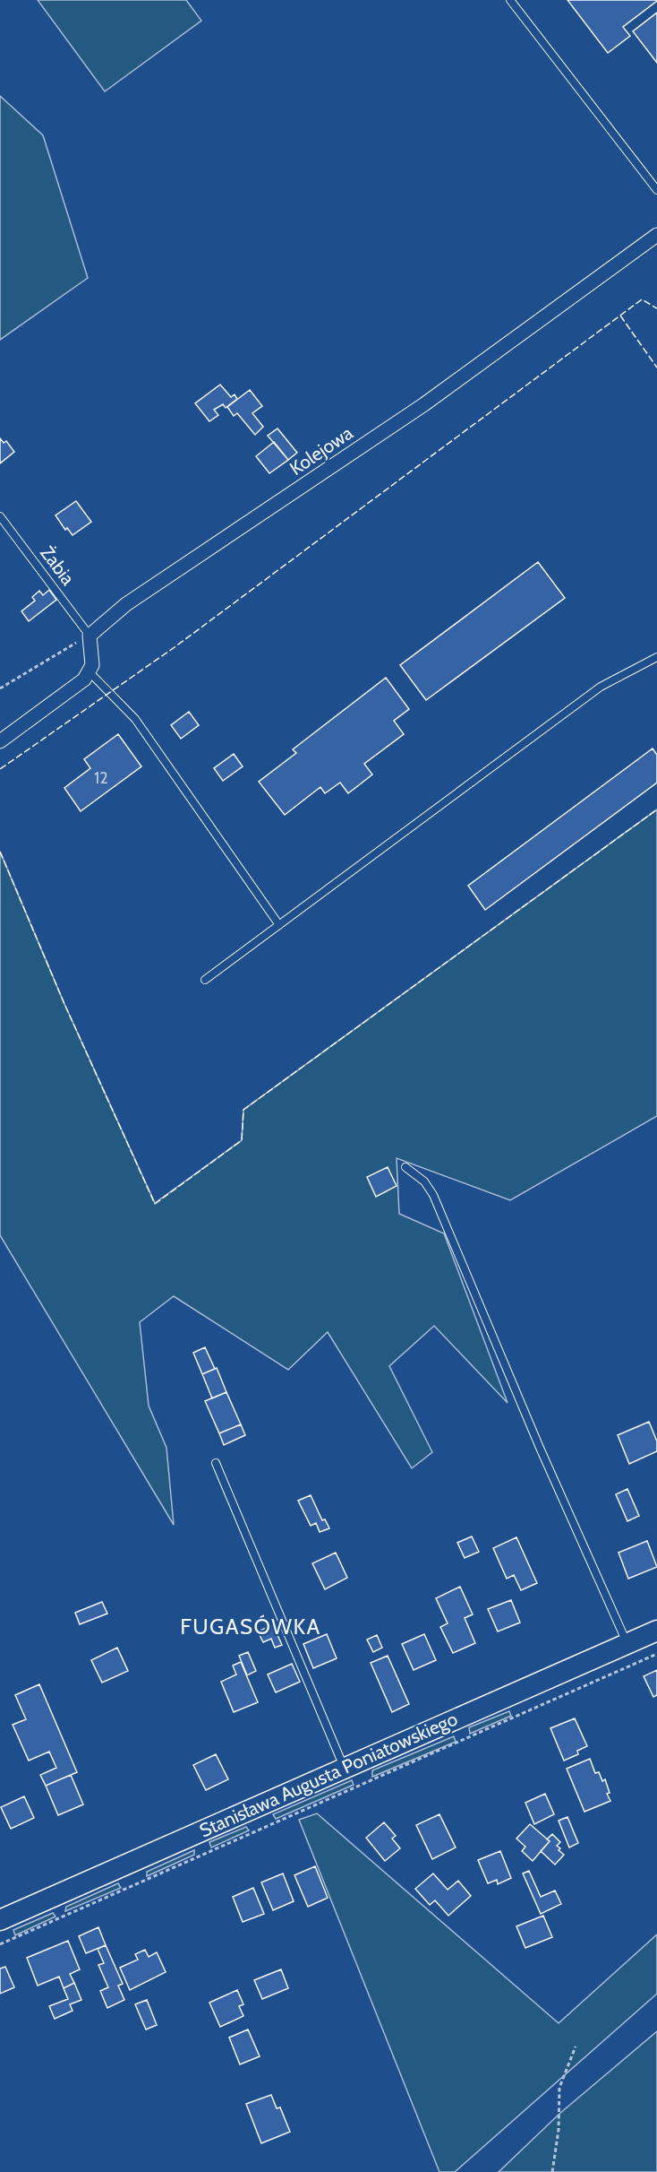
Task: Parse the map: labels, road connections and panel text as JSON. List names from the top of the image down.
{
  "streets": {
    "main road": ["Stanisława Augusta Poniatowskiego"],
    "street": ["Kolejowa"],
    "lane": ["Żabia"]
  },
  "crossings": [
    ["Kolejowa", "Żabia"]
  ],
  "districts": ["FUGASÓWKA"],
  "house_numbers": ["12"]
}
